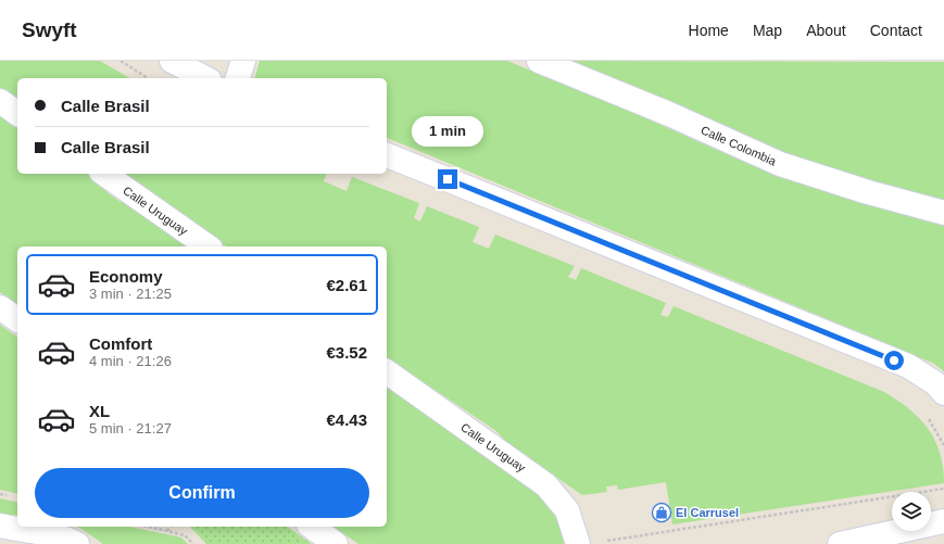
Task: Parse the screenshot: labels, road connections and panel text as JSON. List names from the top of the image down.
{
  "streets": {
    "street": ["Calle Colombia", "Calle Uruguay"]
  },
  "places": {
    "shop": ["El Carrusel"]
  },
  "page": {
    "header": "Swyft",
    "nav": [
      "Home",
      "Map",
      "About",
      "Contact"
    ],
    "banner": ["Calle Brasil", "Calle Brasil"],
    "bubble": "1 min",
    "list": [
      {
        "name": "Economy",
        "note": "3 min · 21:25",
        "value": "€2.61"
      },
      {
        "name": "Comfort",
        "note": "4 min · 21:26",
        "value": "€3.52"
      },
      {
        "name": "XL",
        "note": "5 min · 21:27",
        "value": "€4.43"
      }
    ],
    "buttons": "Confirm"
  }
}
